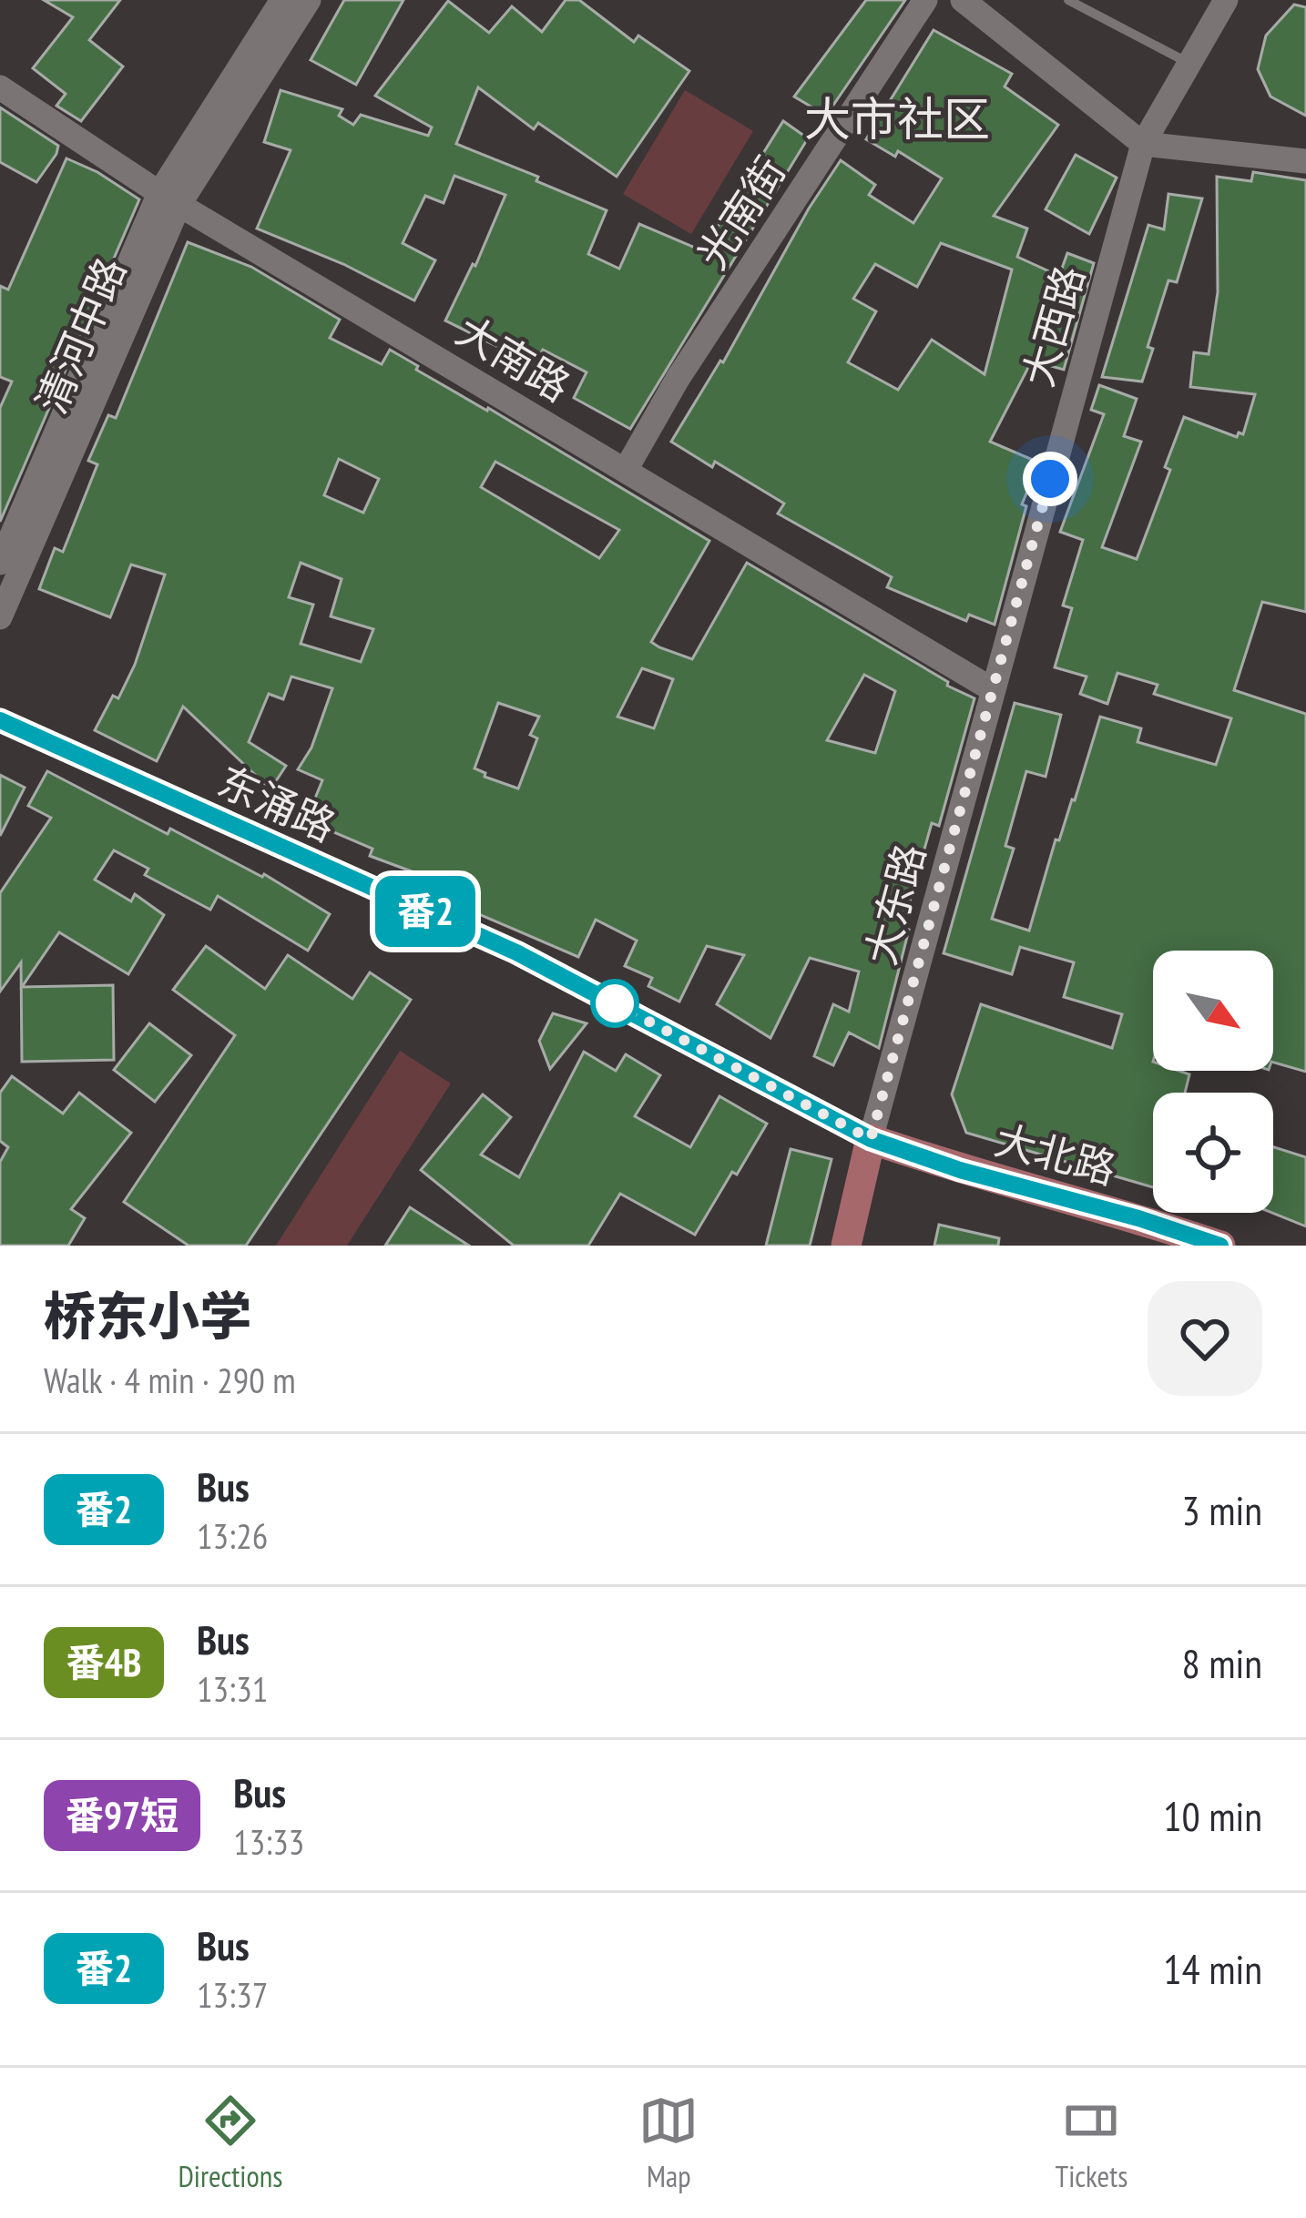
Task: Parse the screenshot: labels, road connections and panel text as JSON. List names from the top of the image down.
{
  "streets": {
    "main road": ["大北路"],
    "street": [
      "光南街",
      "大西路",
      "清河中路",
      "大南路",
      "东涌路",
      "大东路"
    ]
  },
  "crossings": [
    ["光南街", "大南路"],
    ["大西路", "大南路"],
    ["大西路", "大东路"],
    ["清河中路", "大南路"],
    ["大南路", "大东路"],
    ["东涌路", "大东路"],
    ["东涌路", "大北路"],
    ["大东路", "大北路"]
  ],
  "districts": ["大市社区"],
  "lines": ["bus line 番2"],
  "north": "bottom right",
  "page": {
    "on_map": "番2",
    "heading": ["桥东小学", "Walk · 4 min · 290 m"],
    "list": [
      {
        "mark": "番2",
        "name": "Bus",
        "note": "13:26",
        "value": "3 min"
      },
      {
        "mark": "番4B",
        "name": "Bus",
        "note": "13:31",
        "value": "8 min"
      },
      {
        "mark": "番97短",
        "name": "Bus",
        "note": "13:33",
        "value": "10 min"
      },
      {
        "mark": "番2",
        "name": "Bus",
        "note": "13:37",
        "value": "14 min"
      }
    ],
    "tabs": ["Directions", "Map", "Tickets"]
  }
}
